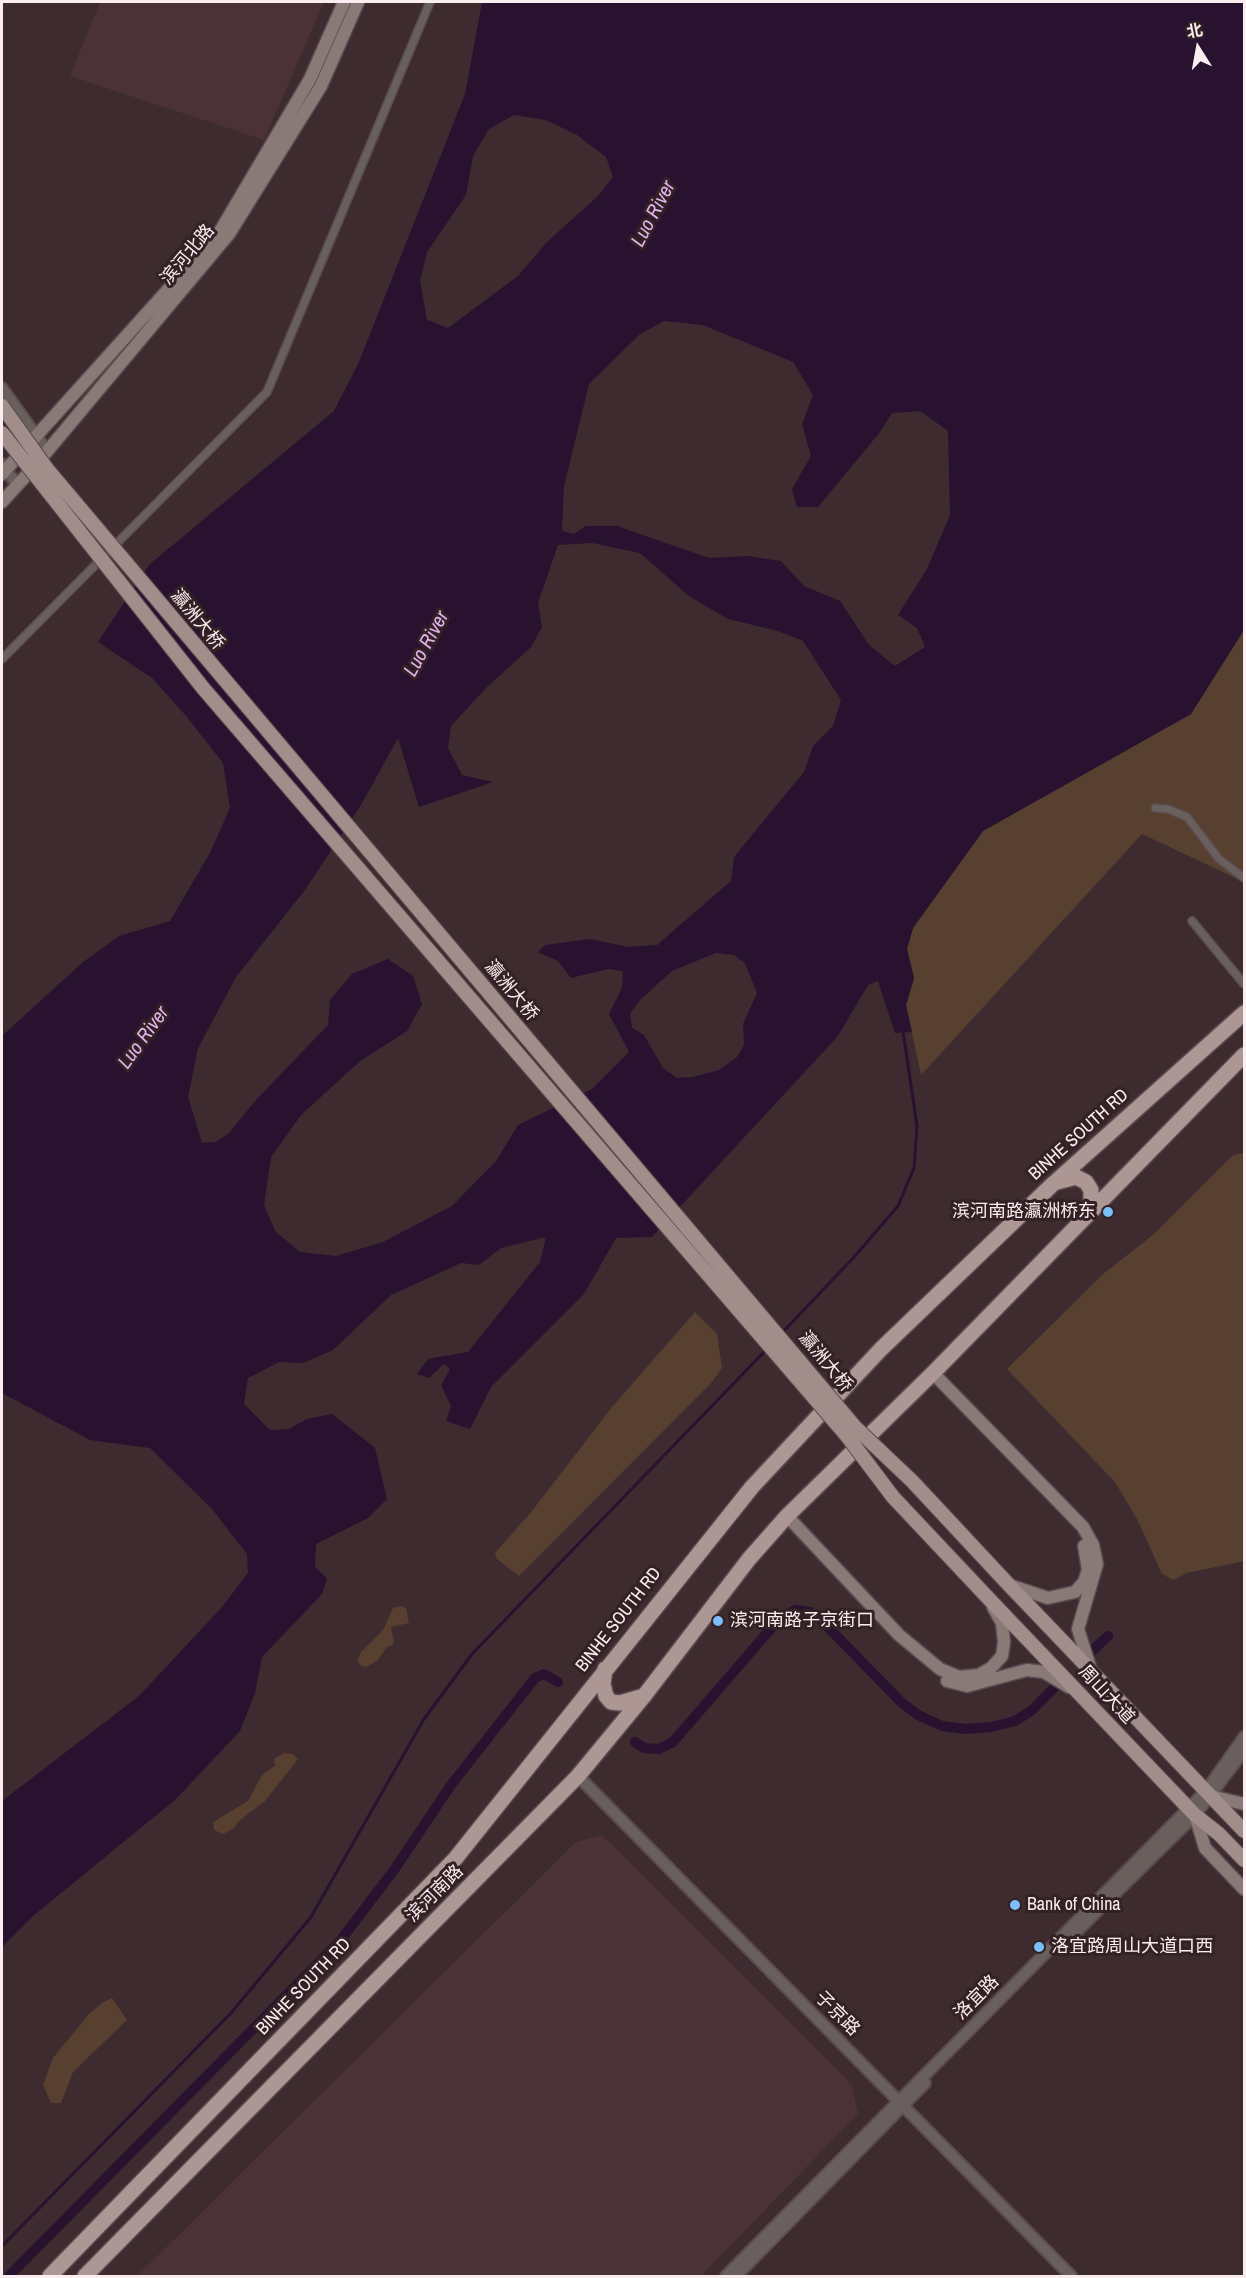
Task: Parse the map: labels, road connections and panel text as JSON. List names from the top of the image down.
{
  "streets": {
    "highway": ["BINHE SOUTH RD", "滨河南路"],
    "main road": ["滨河北路", "瀛洲大桥", "周山大道"],
    "street": ["洛宜路", "子京路"]
  },
  "crossings": [
    ["瀛洲大桥", "周山大道"],
    ["周山大道", "洛宜路"],
    ["滨河南路", "子京路"],
    ["洛宜路", "子京路"]
  ],
  "water": ["Luo River"],
  "places": [
    "滨河南路瀛洲桥东",
    "滨河南路子京街口",
    "Bank of China",
    "洛宜路周山大道口西"
  ],
  "north": "top"
}
